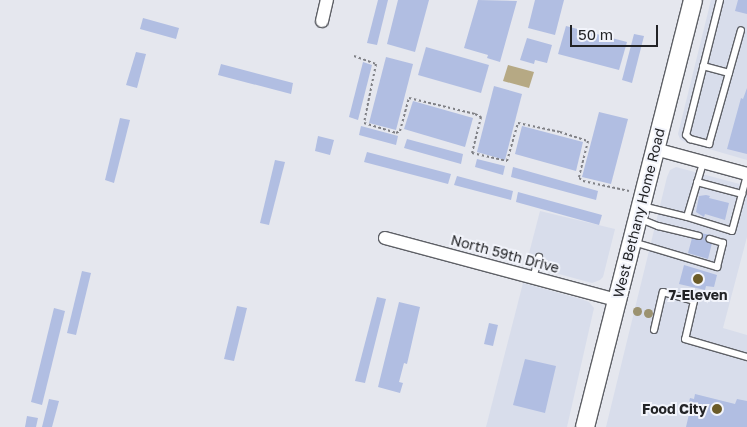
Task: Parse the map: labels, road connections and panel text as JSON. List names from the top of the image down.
{
  "streets": {
    "main road": ["West Bethany Home Road"],
    "street": ["North 59th Drive"]
  },
  "crossings": [
    ["West Bethany Home Road", "North 59th Drive"]
  ],
  "places": ["7-Eleven", "Food City"],
  "scale_bar": "50 m"
}
